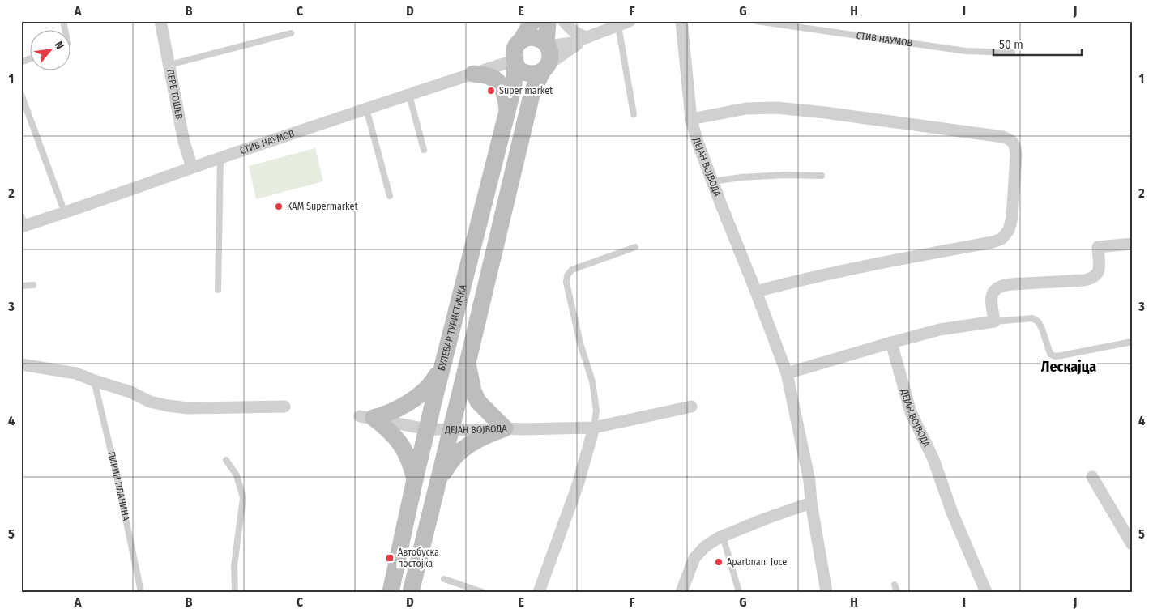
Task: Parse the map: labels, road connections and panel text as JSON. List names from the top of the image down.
{
  "streets": {
    "main road": ["БУЛЕВАР ТУРИСТИЧКА"],
    "street": ["СТИВ НАУМОВ", "ПЕРЕ ТОШЕВ", "ДЕЈАН ВОЈВОДА"],
    "lane": ["ПИРИН ПЛАНИНА"]
  },
  "crossings": [
    ["СТИВ НАУМОВ", "ПЕРЕ ТОШЕВ"],
    ["СТИВ НАУМОВ", "БУЛЕВАР ТУРИСТИЧКА"],
    ["ДЕЈАН ВОЈВОДА", "БУЛЕВАР ТУРИСТИЧКА"]
  ],
  "districts": ["Лескајца"],
  "places": {
    "other": ["Super market", "KAM Supermarket", "Apartmani Joce"],
    "transit": ["Автобуска постојка"]
  },
  "scale_bar": "50 m",
  "north": "top right",
  "grid": {
    "columns": [
      "A",
      "B",
      "C",
      "D",
      "E",
      "F",
      "G",
      "H",
      "I",
      "J"
    ],
    "rows": [
      "1",
      "2",
      "3",
      "4",
      "5"
    ]
  }
}
